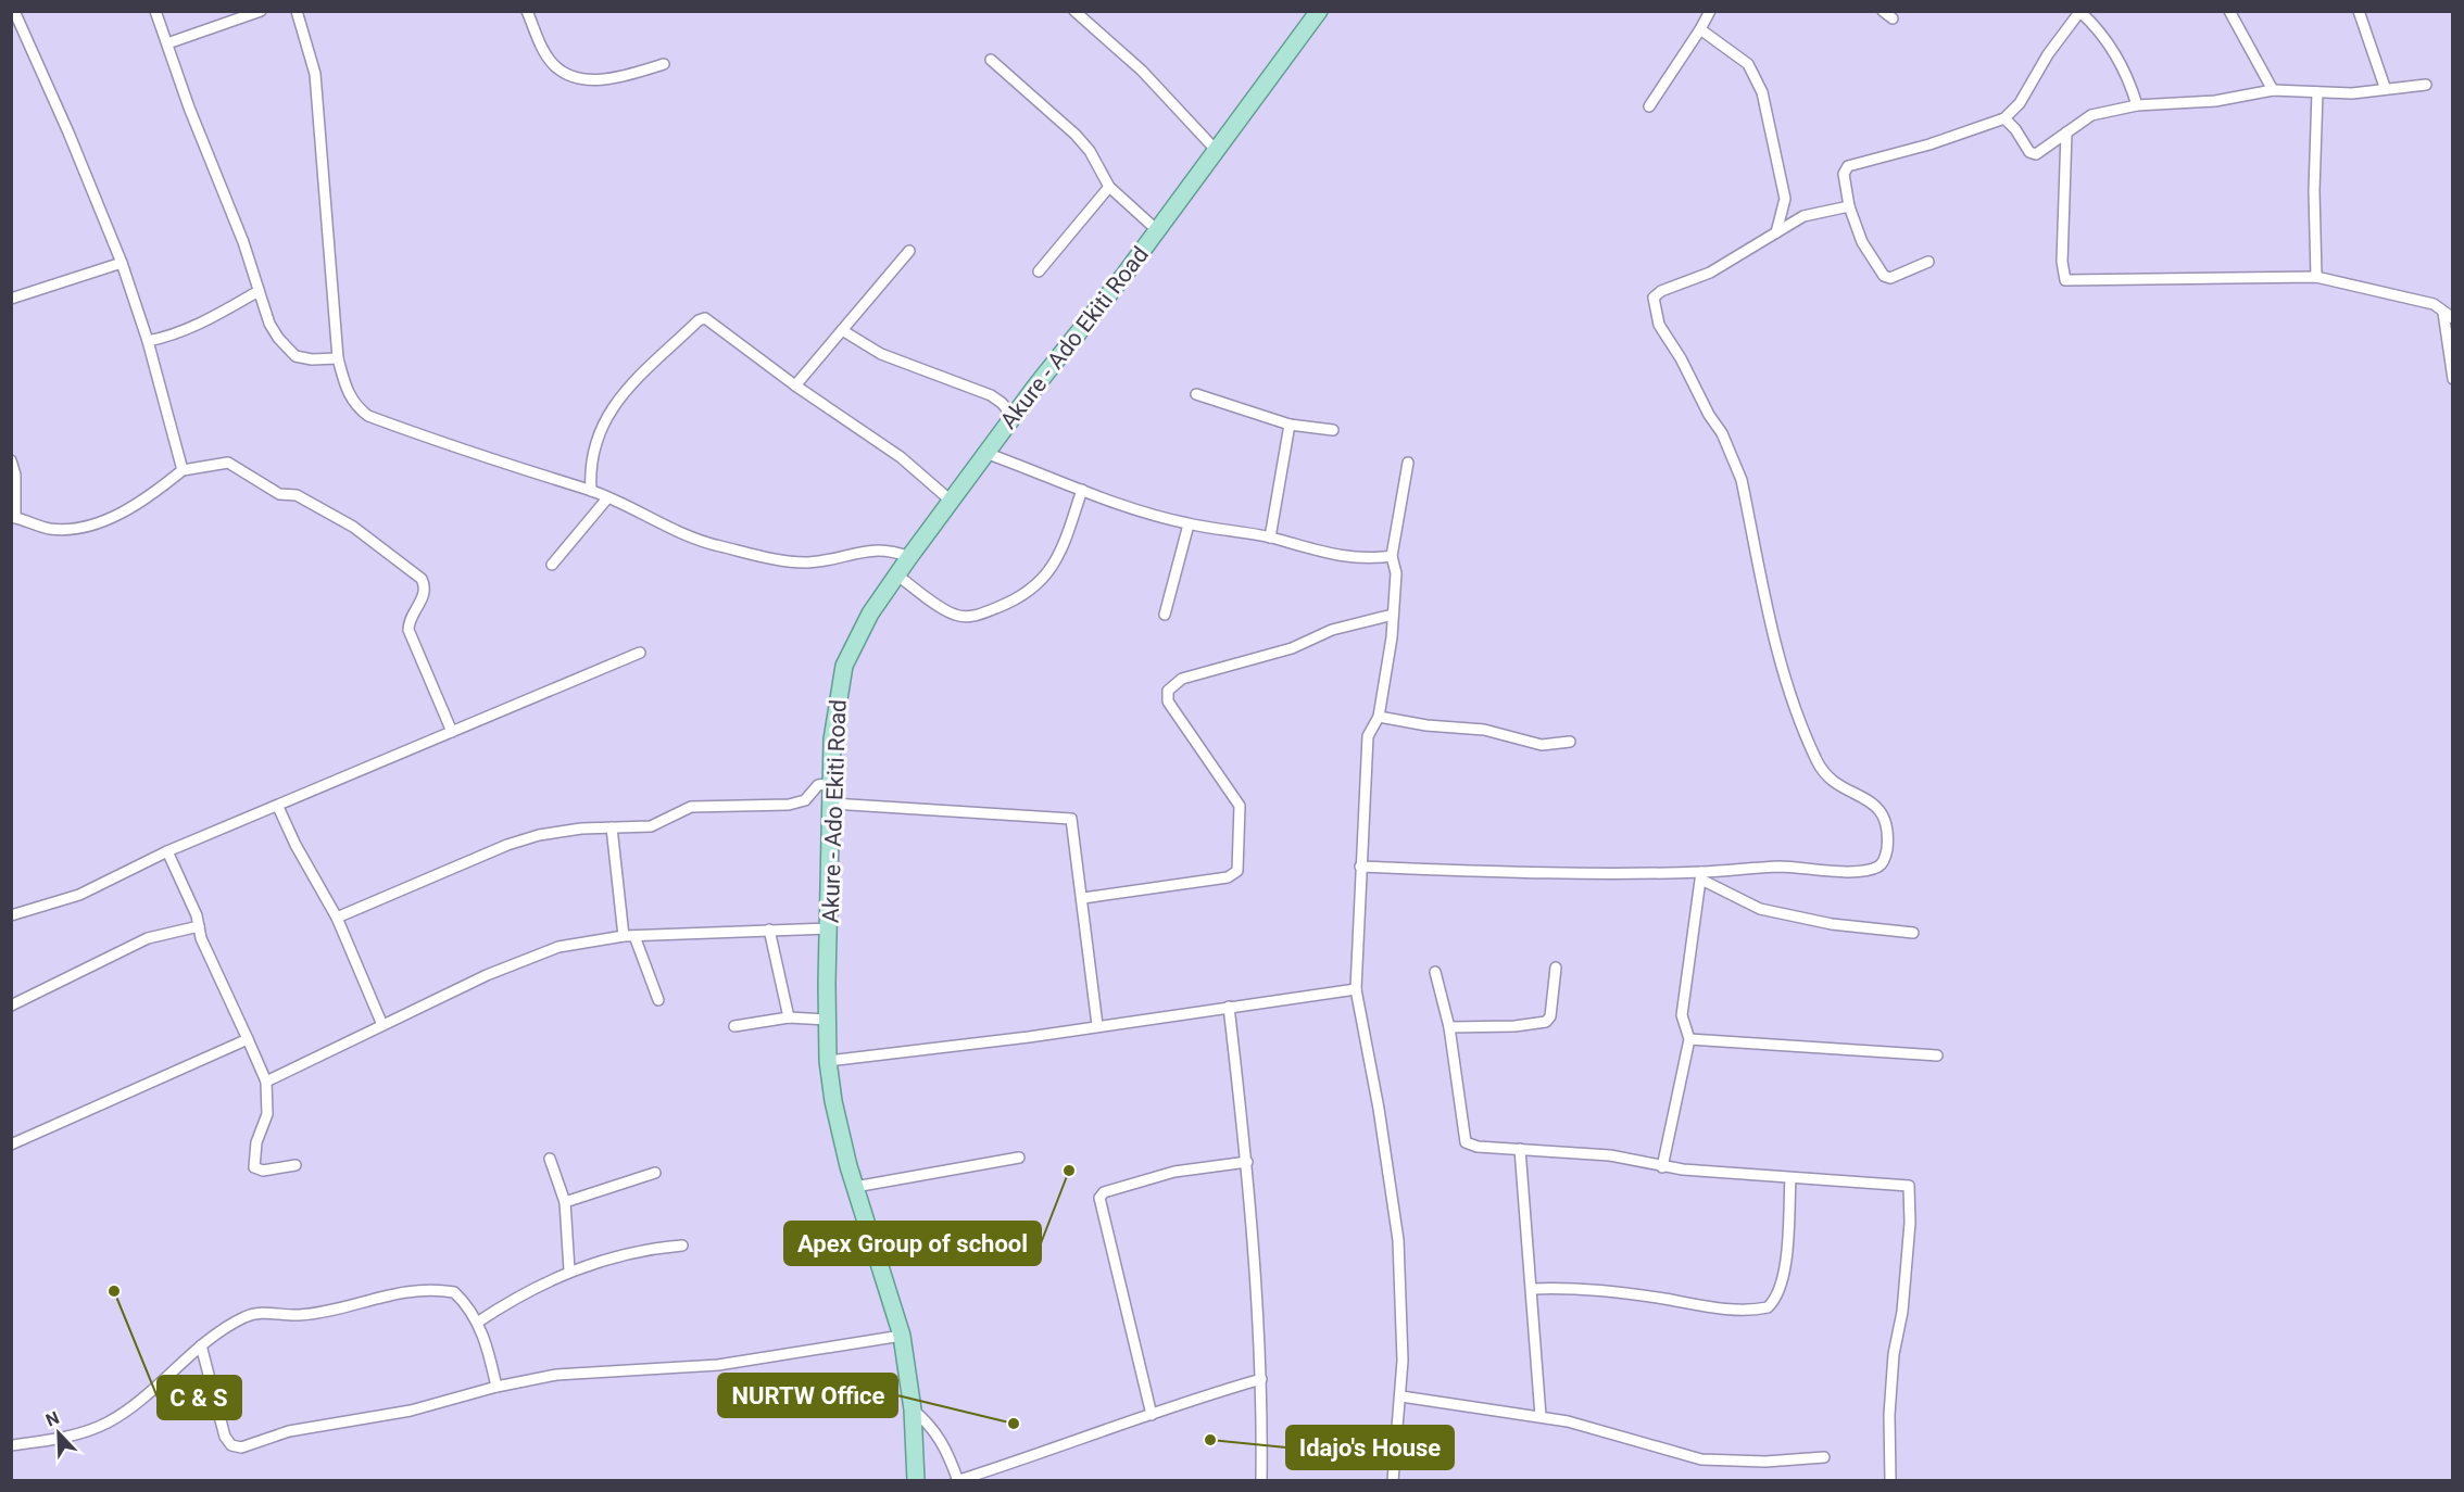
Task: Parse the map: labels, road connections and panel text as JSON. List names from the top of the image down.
{
  "streets": {
    "main road": ["Akure - Ado Ekiti Road"]
  },
  "places": [
    "Apex Group of school",
    "C & S",
    "NURTW Office",
    "Idajo's House"
  ],
  "north": "top left"
}
